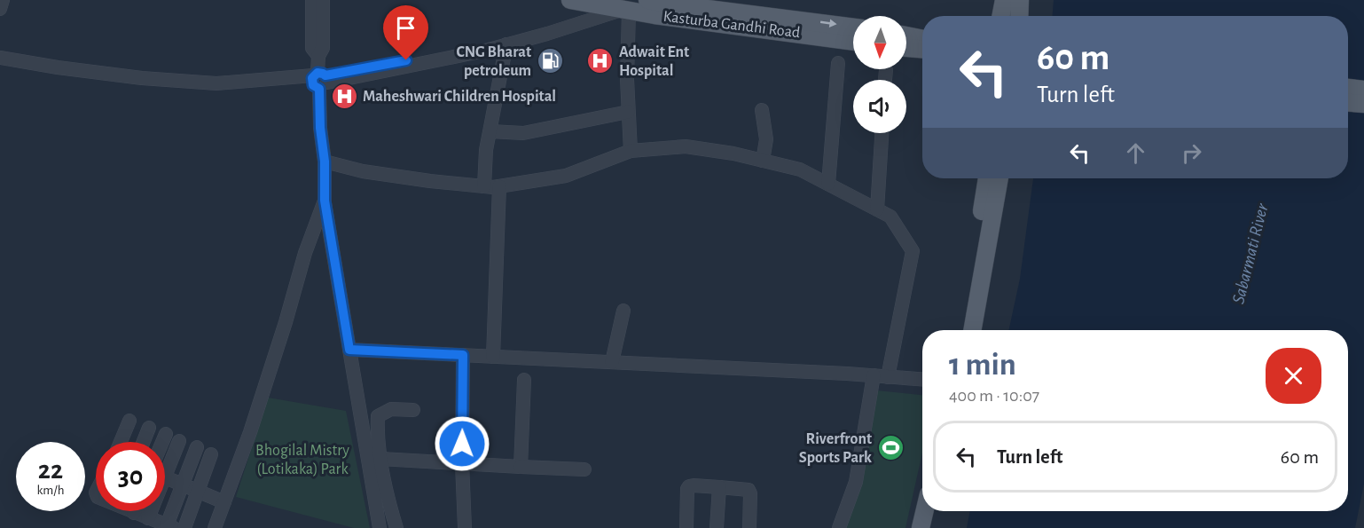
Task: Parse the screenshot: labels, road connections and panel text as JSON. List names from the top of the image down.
{
  "streets": {
    "main road": ["Kasturba Gandhi Road"]
  },
  "water": ["Sabarmati River"],
  "parks": ["Bhogilal Mistry (Lotikaka) Park"],
  "places": {
    "fuel station": ["CNG Bharat petroleum"],
    "hospital": ["Adwait Ent Hospital", "Maheshwari Children Hospital"],
    "sports": ["Riverfront Sports Park"]
  },
  "north": "bottom",
  "page": {
    "turn": ["60 m", "Turn left"],
    "heading": ["1 min", "400 m · 10:07"],
    "list": [
      {
        "name": "Turn left",
        "value": "60 m"
      }
    ],
    "speed": "22 km/h",
    "limit": "30"
  }
}
